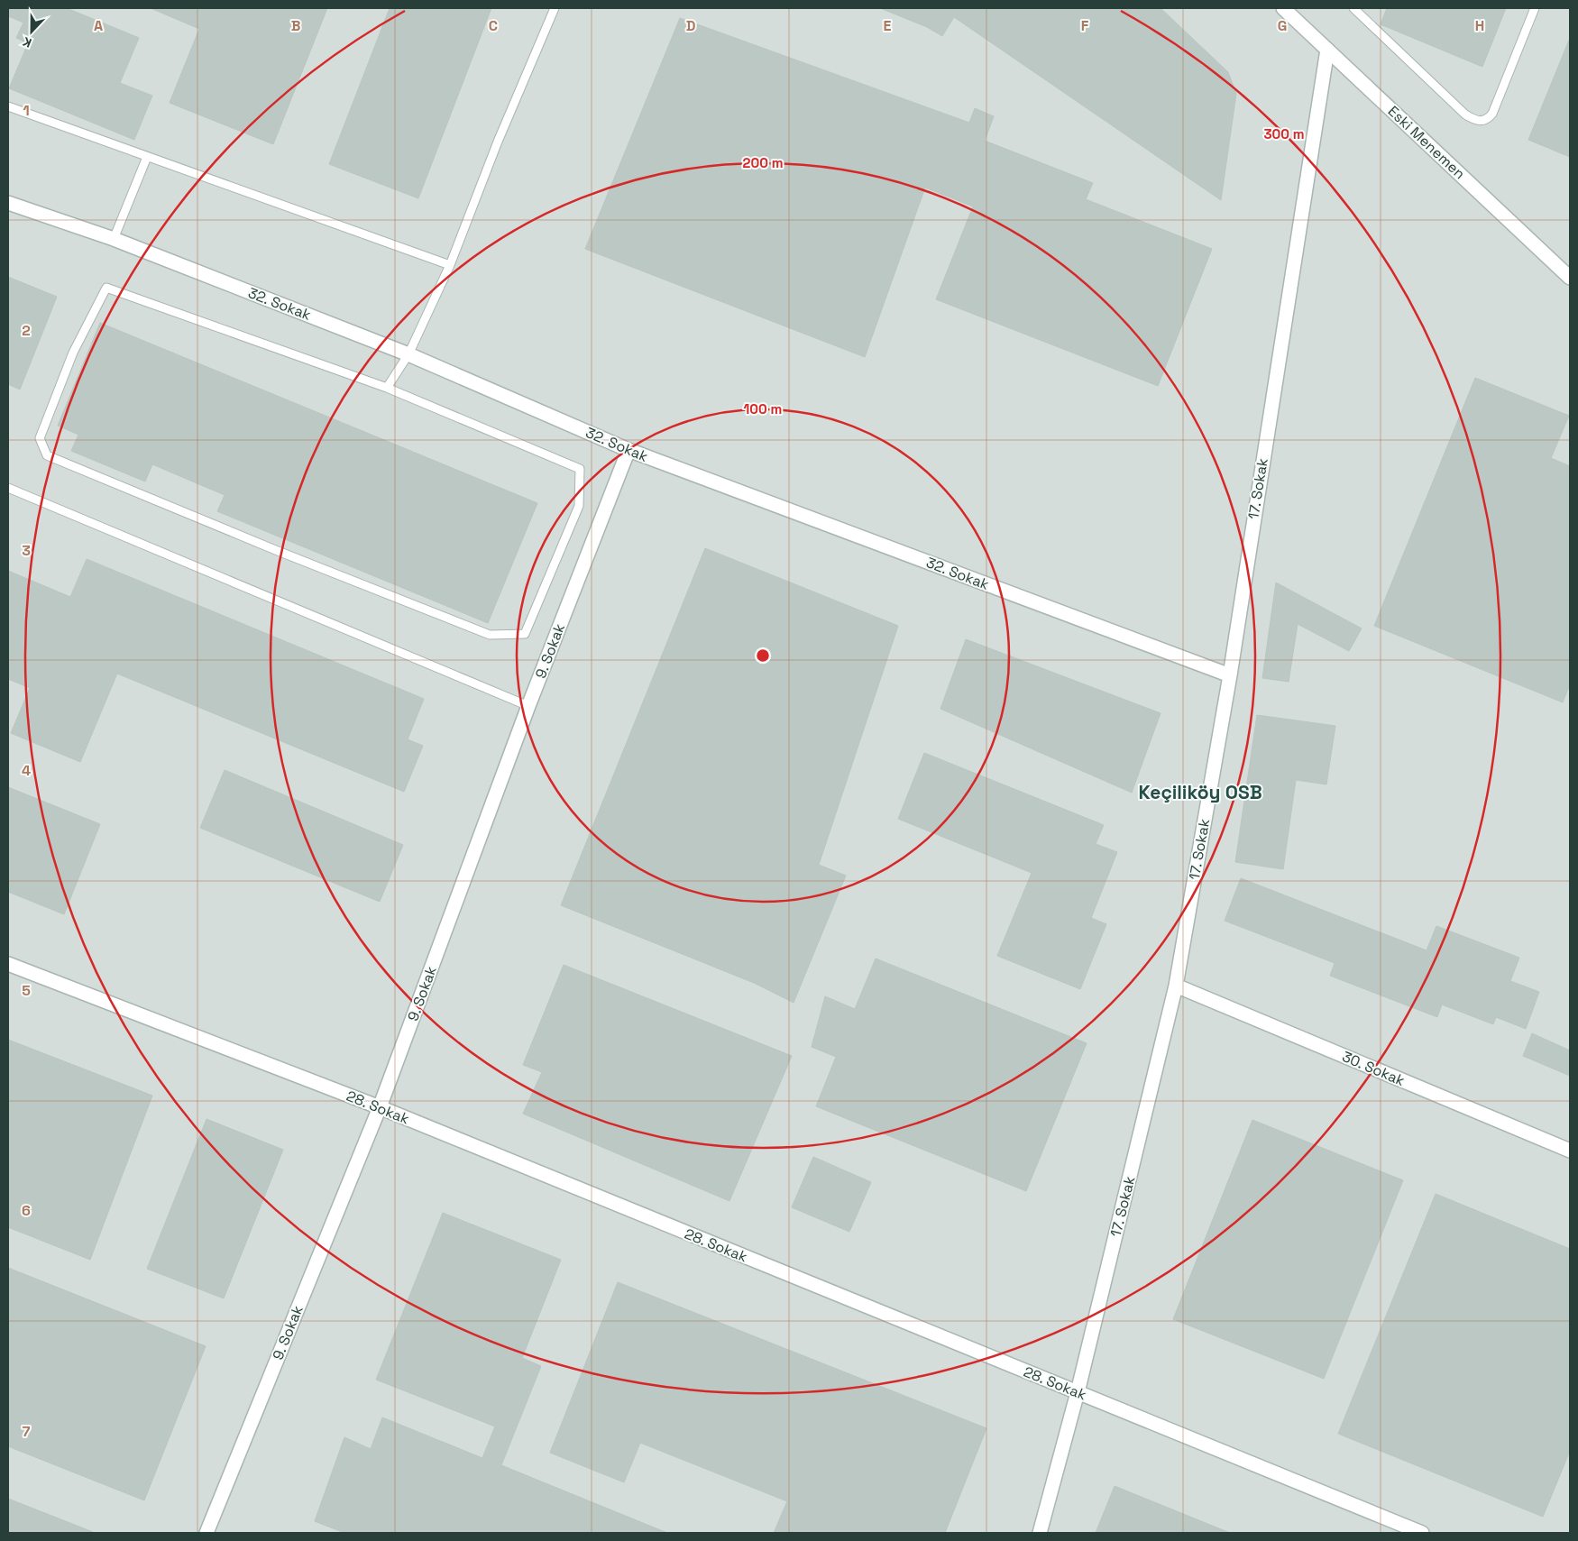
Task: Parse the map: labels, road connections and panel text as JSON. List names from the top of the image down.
{
  "streets": {
    "street": [
      "Eski Menemen",
      "32. Sokak",
      "17. Sokak",
      "9. Sokak",
      "30. Sokak",
      "28. Sokak"
    ]
  },
  "crossings": [
    ["Eski Menemen", "17. Sokak"],
    ["32. Sokak", "17. Sokak"],
    ["32. Sokak", "9. Sokak"],
    ["17. Sokak", "30. Sokak"],
    ["17. Sokak", "28. Sokak"],
    ["9. Sokak", "28. Sokak"]
  ],
  "districts": ["Keçiliköy OSB"],
  "north": "bottom",
  "grid": {
    "columns": [
      "A",
      "B",
      "C",
      "D",
      "E",
      "F",
      "G",
      "H"
    ],
    "rows": [
      "1",
      "2",
      "3",
      "4",
      "5",
      "6",
      "7"
    ]
  },
  "rings": ["300 m", "200 m", "100 m"]
}
